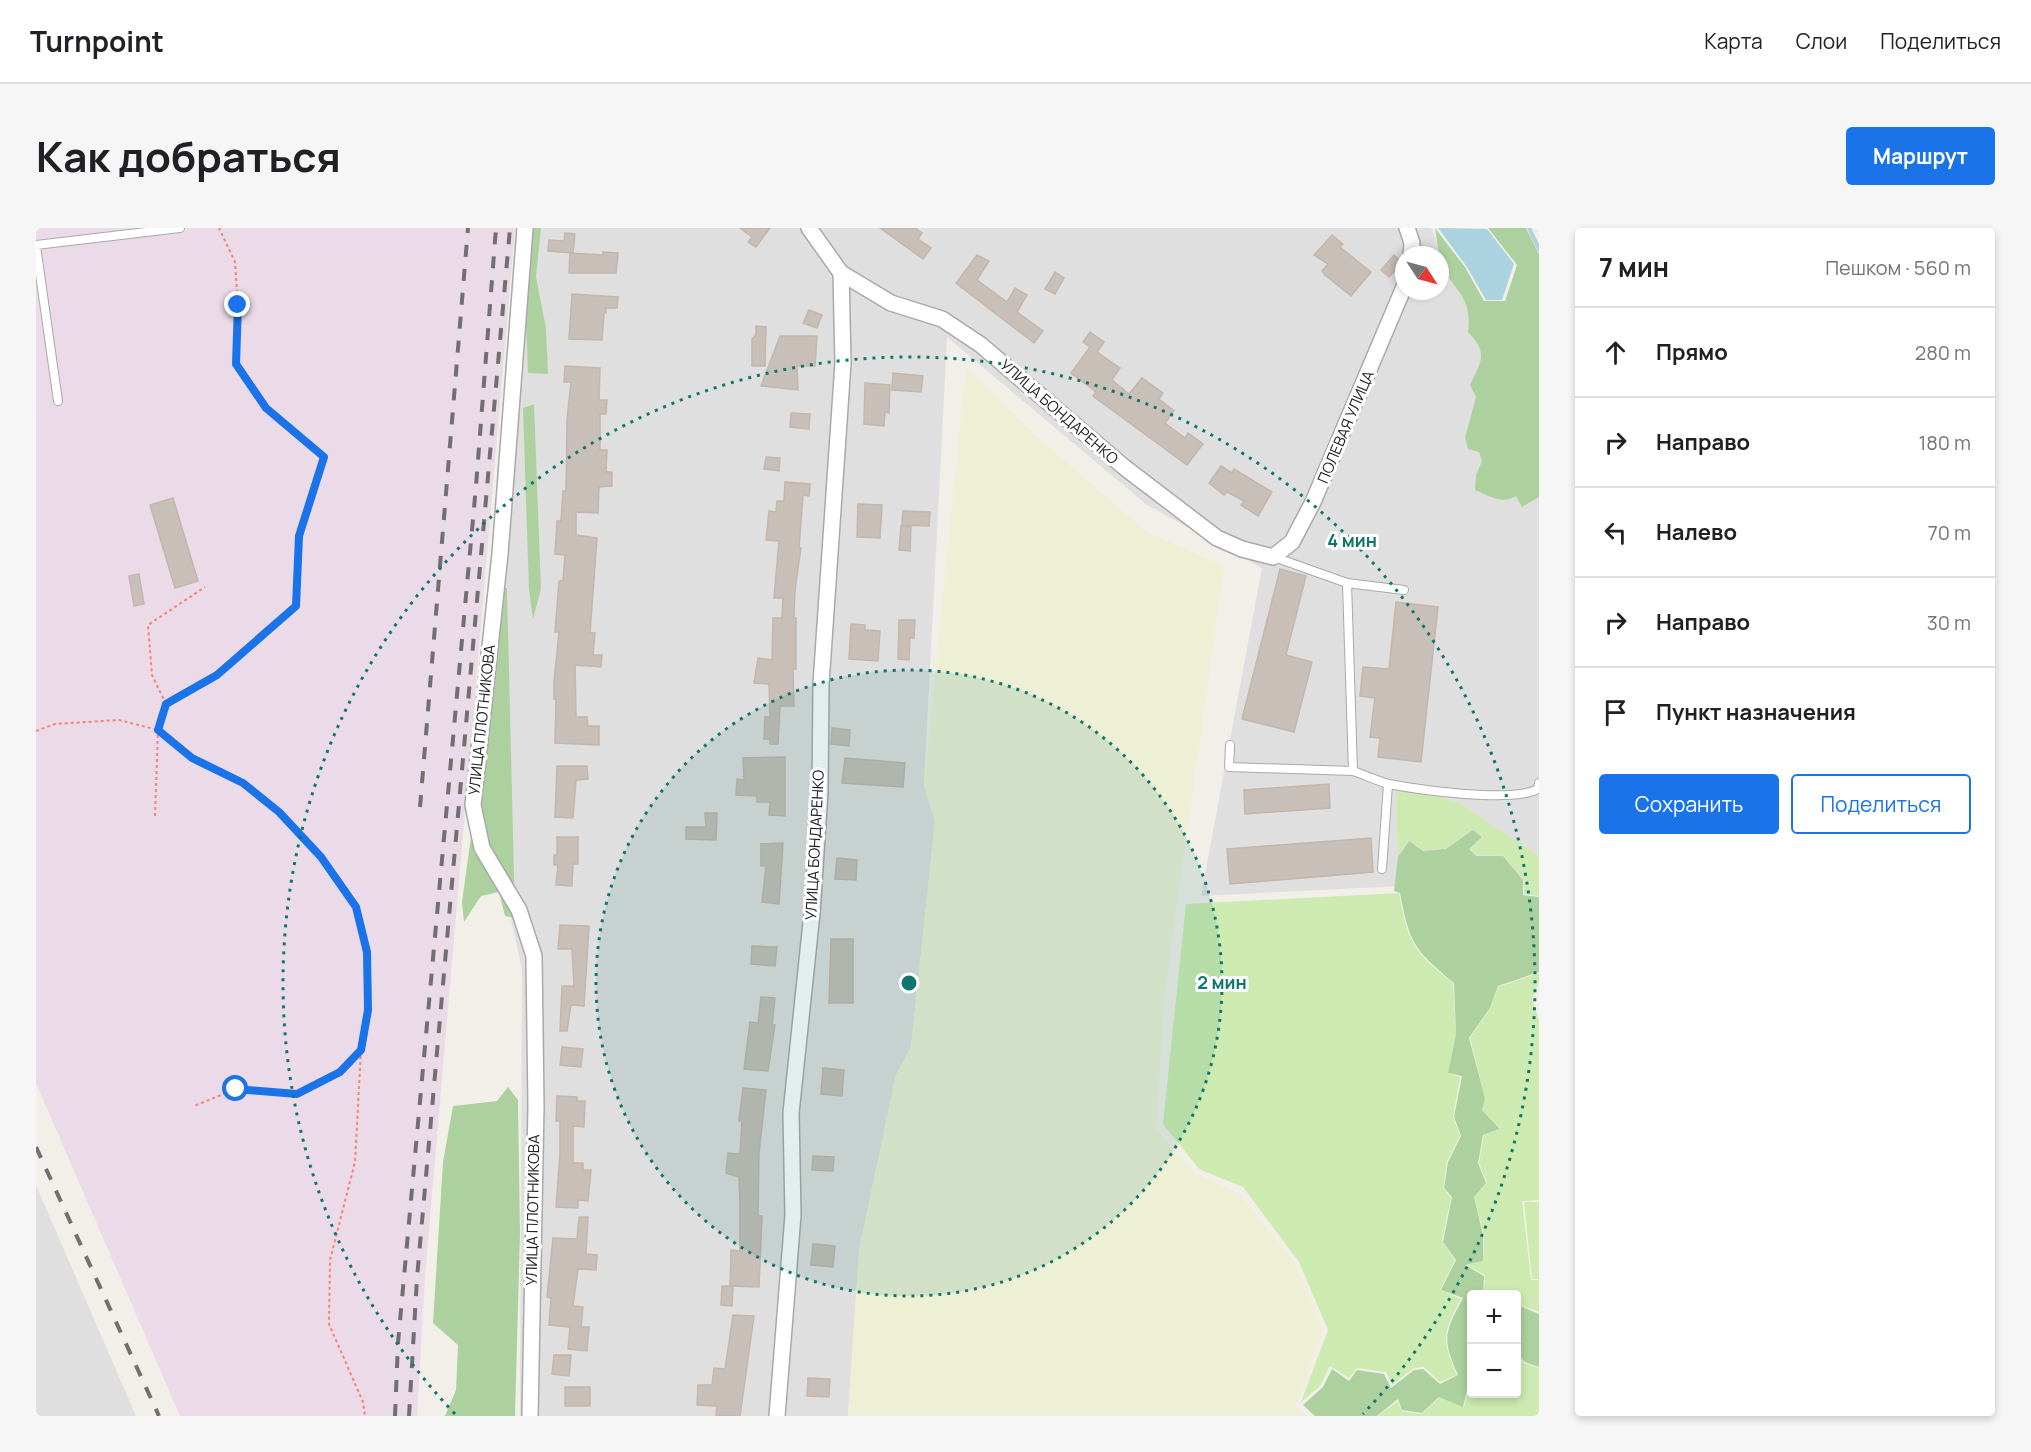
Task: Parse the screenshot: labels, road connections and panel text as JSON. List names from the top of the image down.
{
  "streets": {
    "street": ["УЛИЦА БОНДАРЕНКО", "ПОЛЕВАЯ УЛИЦА", "УЛИЦА ПЛОТНИКОВА"]
  },
  "crossings": [
    ["УЛИЦА БОНДАРЕНКО", "ПОЛЕВАЯ УЛИЦА"]
  ],
  "north": "bottom right",
  "page": {
    "header": "Turnpoint",
    "nav": ["Карта", "Слои", "Поделиться"],
    "title": "Как добраться",
    "buttons": [
      "Маршрут",
      ["Сохранить", "Поделиться"]
    ],
    "heading": ["7 мин", "Пешком · 560 m"],
    "list": [
      ["Прямо", "280 m"],
      ["Направо", "180 m"],
      ["Налево", "70 m"],
      ["Направо", "30 m"],
      "Пункт назначения"
    ],
    "map_buttons": ["+", "−"]
  },
  "rings": ["4 мин", "2 мин"]
}
